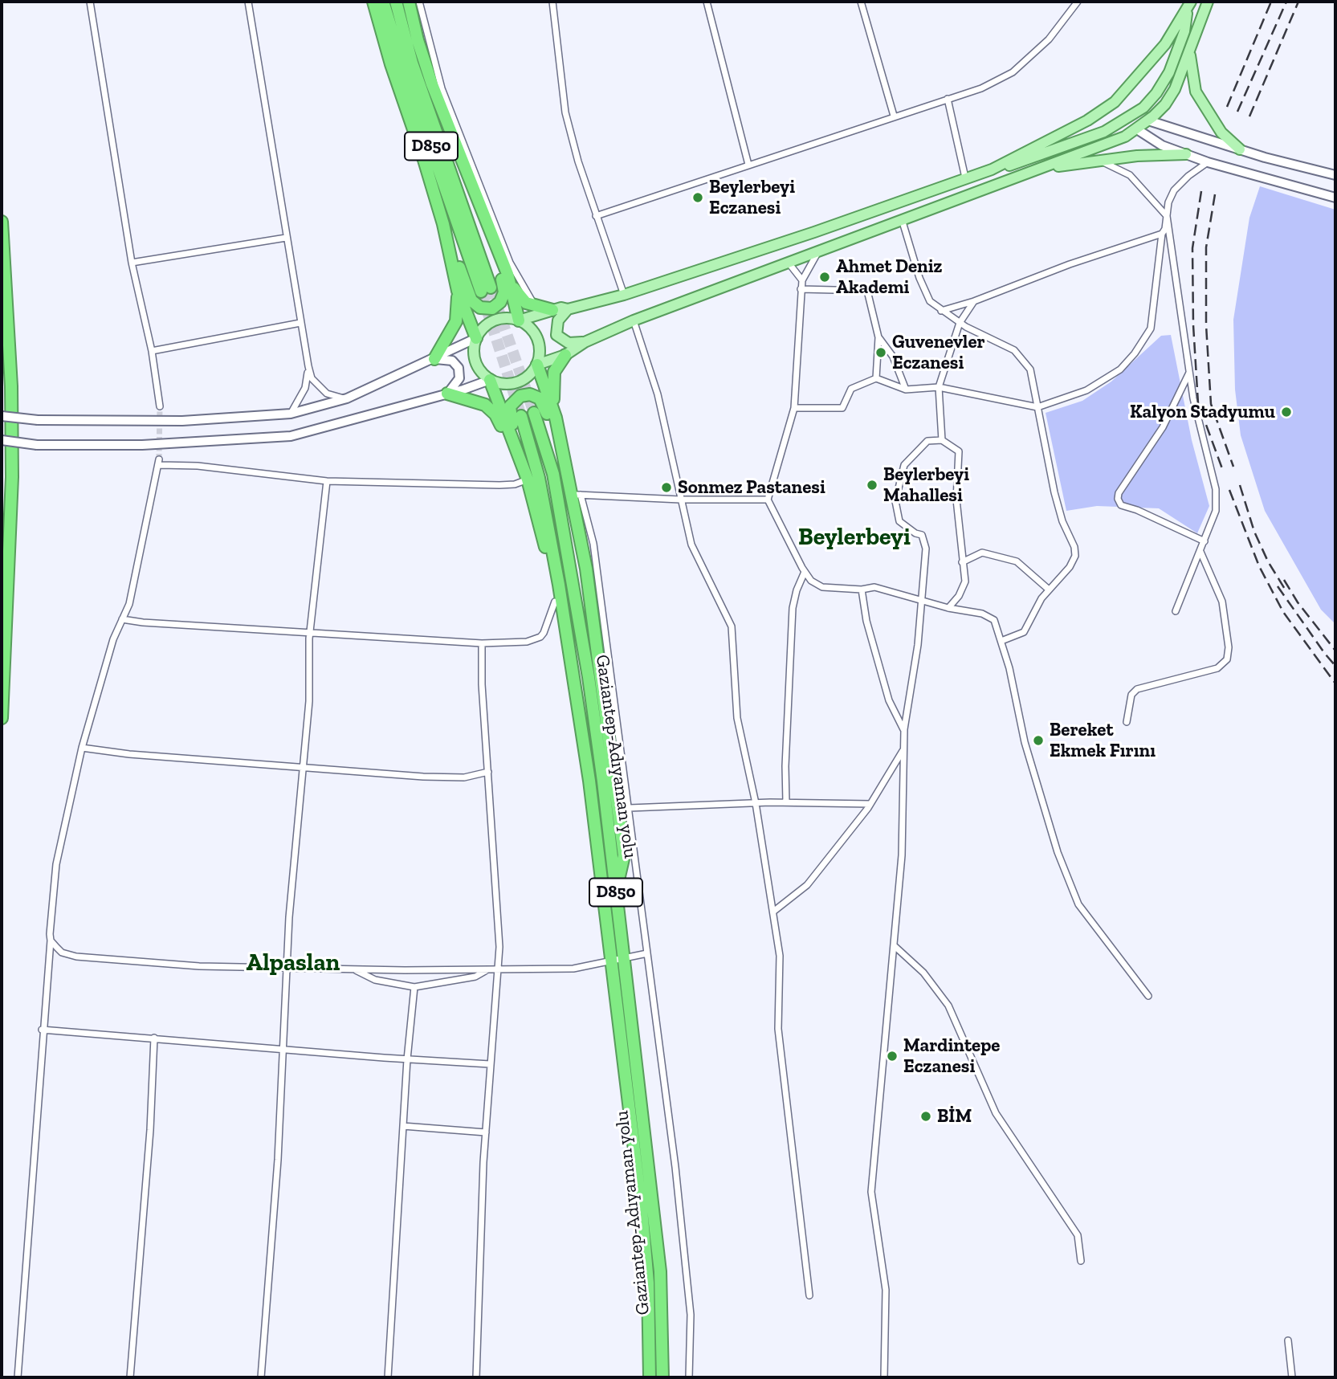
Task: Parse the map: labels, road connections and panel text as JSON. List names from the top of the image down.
{
  "streets": {
    "highway": ["D850", "Gaziantep-Adıyaman yolu"]
  },
  "districts": ["Beylerbeyi", "Alpaslan"],
  "places": [
    "Beylerbeyi Eczanesi",
    "Ahmet Deniz Akademi",
    "Guvenevler Eczanesi",
    "Kalyon Stadyumu",
    "Beylerbeyi Mahallesi",
    "Sonmez Pastanesi",
    "Bereket Ekmek Fırını",
    "Mardintepe Eczanesi",
    "BİM"
  ]
}
